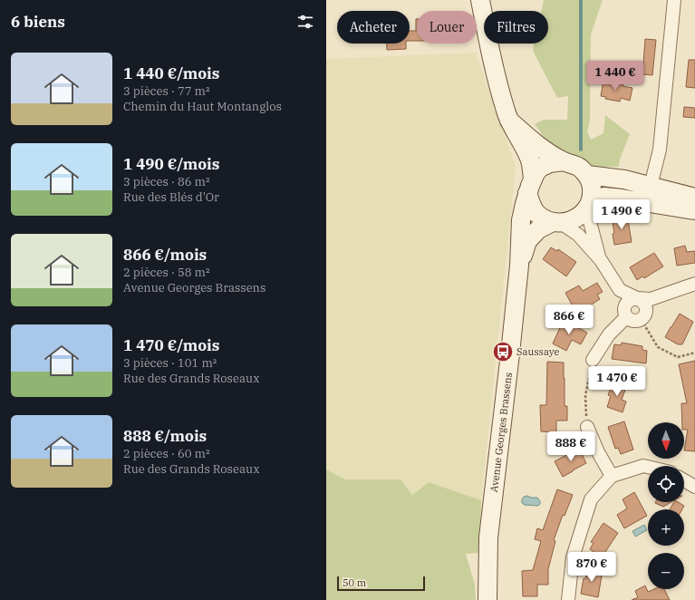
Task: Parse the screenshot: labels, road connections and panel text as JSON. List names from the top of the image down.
{
  "streets": {
    "street": ["Avenue Georges Brassens"]
  },
  "places": {
    "bus stop": ["Saussaye"]
  },
  "scale_bar": "50 m",
  "north": "bottom",
  "page": {
    "heading": "6 biens",
    "chip": ["Acheter", "Louer", "Filtres"],
    "list": [
      {
        "name": "1 440 €/mois",
        "note": "3 pièces · 77 m² · Chemin du Haut Montanglos"
      },
      {
        "name": "1 490 €/mois",
        "note": "3 pièces · 86 m² · Rue des Blés d'Or"
      },
      {
        "name": "866 €/mois",
        "note": "2 pièces · 58 m² · Avenue Georges Brassens"
      },
      {
        "name": "1 470 €/mois",
        "note": "3 pièces · 101 m² · Rue des Grands Roseaux"
      },
      {
        "name": "888 €/mois",
        "note": "2 pièces · 60 m² · Rue des Grands Roseaux"
      }
    ],
    "price": [
      "1 440 €",
      "1 490 €",
      "866 €",
      "1 470 €",
      "888 €",
      "870 €"
    ],
    "map_buttons": ["+", "−"],
    "scale": "50 m"
  }
}
